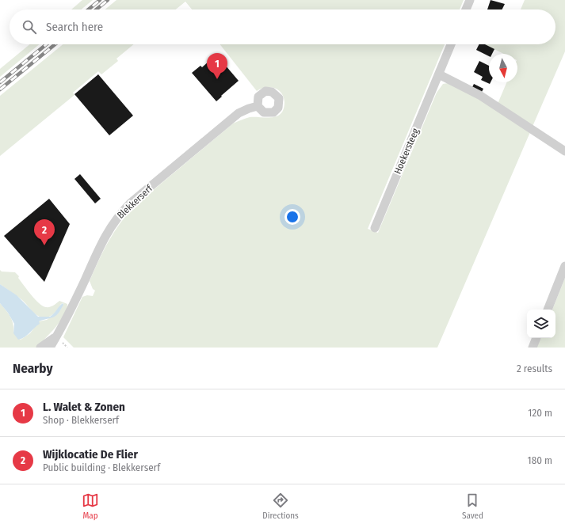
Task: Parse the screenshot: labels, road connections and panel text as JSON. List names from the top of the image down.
{
  "streets": {
    "street": ["Hoekersteeg", "Blekkerserf"]
  },
  "north": "bottom",
  "page": {
    "search": "Search here",
    "pins": ["1", "2"],
    "heading": ["Nearby", "2 results"],
    "list": [
      {
        "mark": "1",
        "name": "L. Walet & Zonen",
        "note": "Shop · Blekkerserf",
        "value": "120 m"
      },
      {
        "mark": "2",
        "name": "Wijklocatie De Flier",
        "note": "Public building · Blekkerserf",
        "value": "180 m"
      }
    ],
    "nav": ["Map", "Directions", "Saved"]
  }
}
